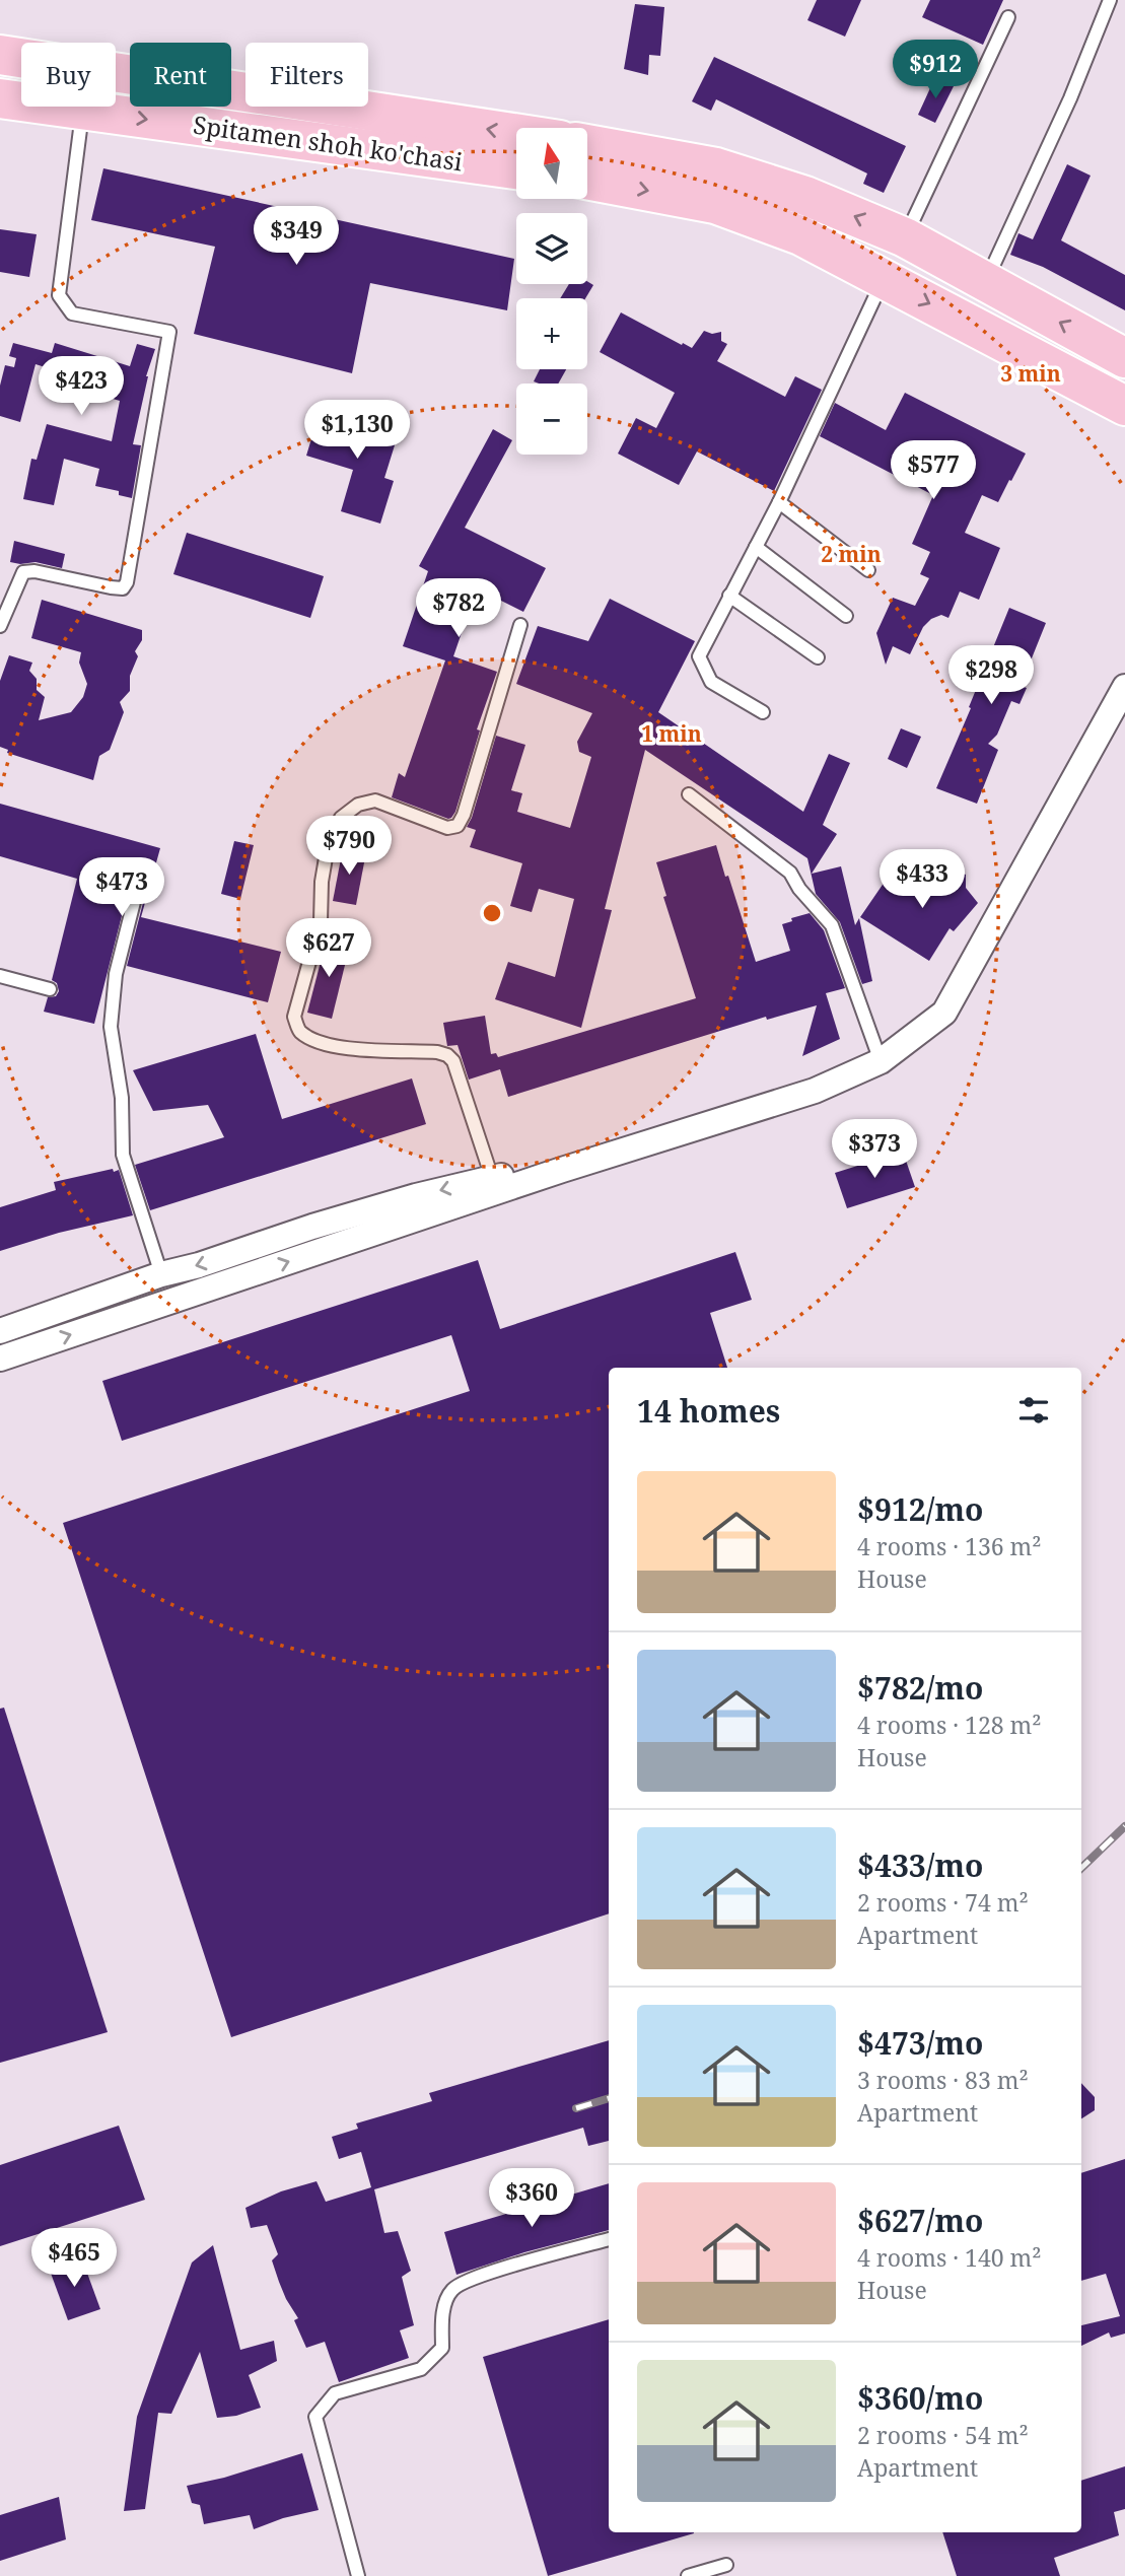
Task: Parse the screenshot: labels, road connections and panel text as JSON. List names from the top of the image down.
{
  "streets": {
    "main road": ["Spitamen shoh ko'chasi"]
  },
  "north": "top",
  "page": {
    "price": [
      "$912",
      "$349",
      "$423",
      "$1,130",
      "$577",
      "$782",
      "$298",
      "$790",
      "$433",
      "$473",
      "$627",
      "$373",
      "$360",
      "$465"
    ],
    "chip": ["Buy", "Rent", "Filters"],
    "map_buttons": ["+", "−"],
    "heading": "14 homes",
    "list": [
      {
        "name": "$912/mo",
        "note": "4 rooms · 136 m² · House"
      },
      {
        "name": "$782/mo",
        "note": "4 rooms · 128 m² · House"
      },
      {
        "name": "$433/mo",
        "note": "2 rooms · 74 m² · Apartment"
      },
      {
        "name": "$473/mo",
        "note": "3 rooms · 83 m² · Apartment"
      },
      {
        "name": "$627/mo",
        "note": "4 rooms · 140 m² · House"
      },
      {
        "name": "$360/mo",
        "note": "2 rooms · 54 m² · Apartment"
      }
    ]
  },
  "rings": ["3 min", "2 min", "1 min"]
}
